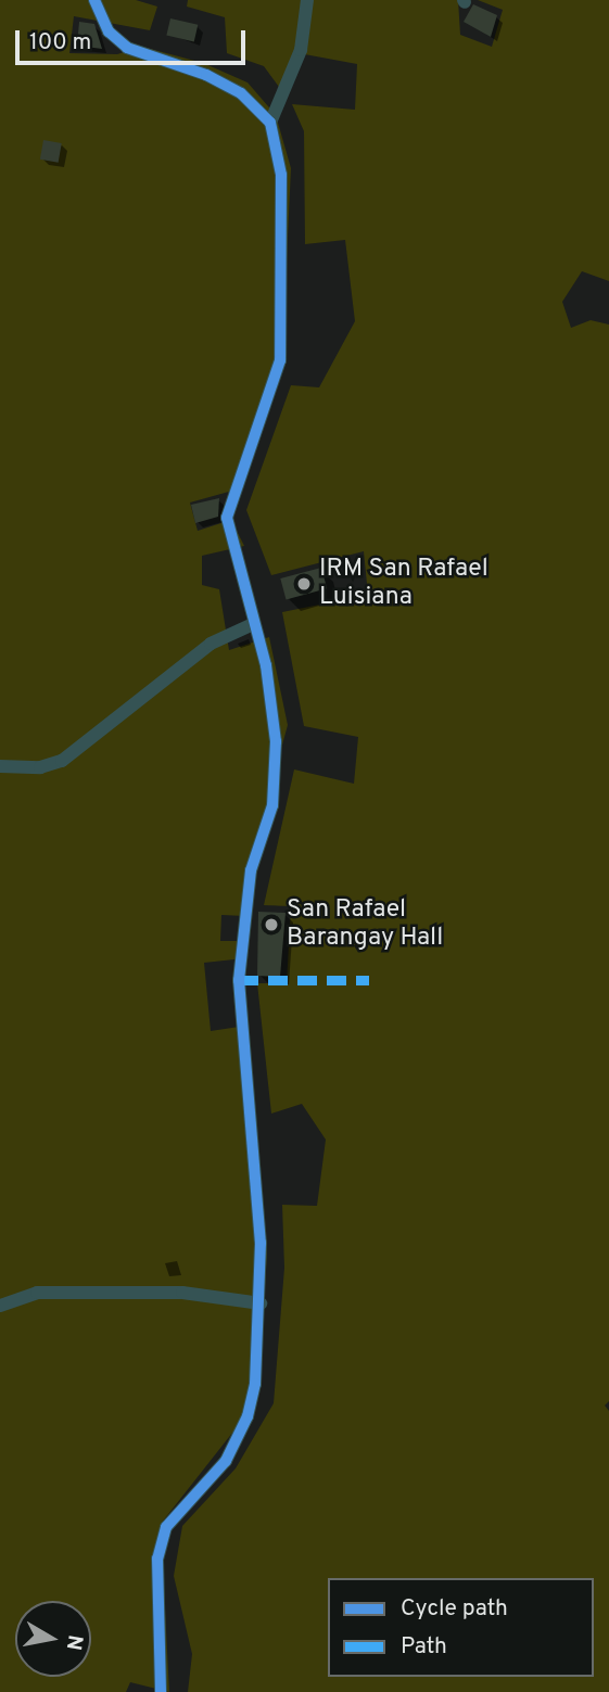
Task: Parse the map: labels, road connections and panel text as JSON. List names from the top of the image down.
{
  "places": ["IRM San Rafael Luisiana", "San Rafael Barangay Hall"],
  "legend": ["Cycle path", "Path"],
  "scale_bar": "100 m",
  "north": "right"
}
